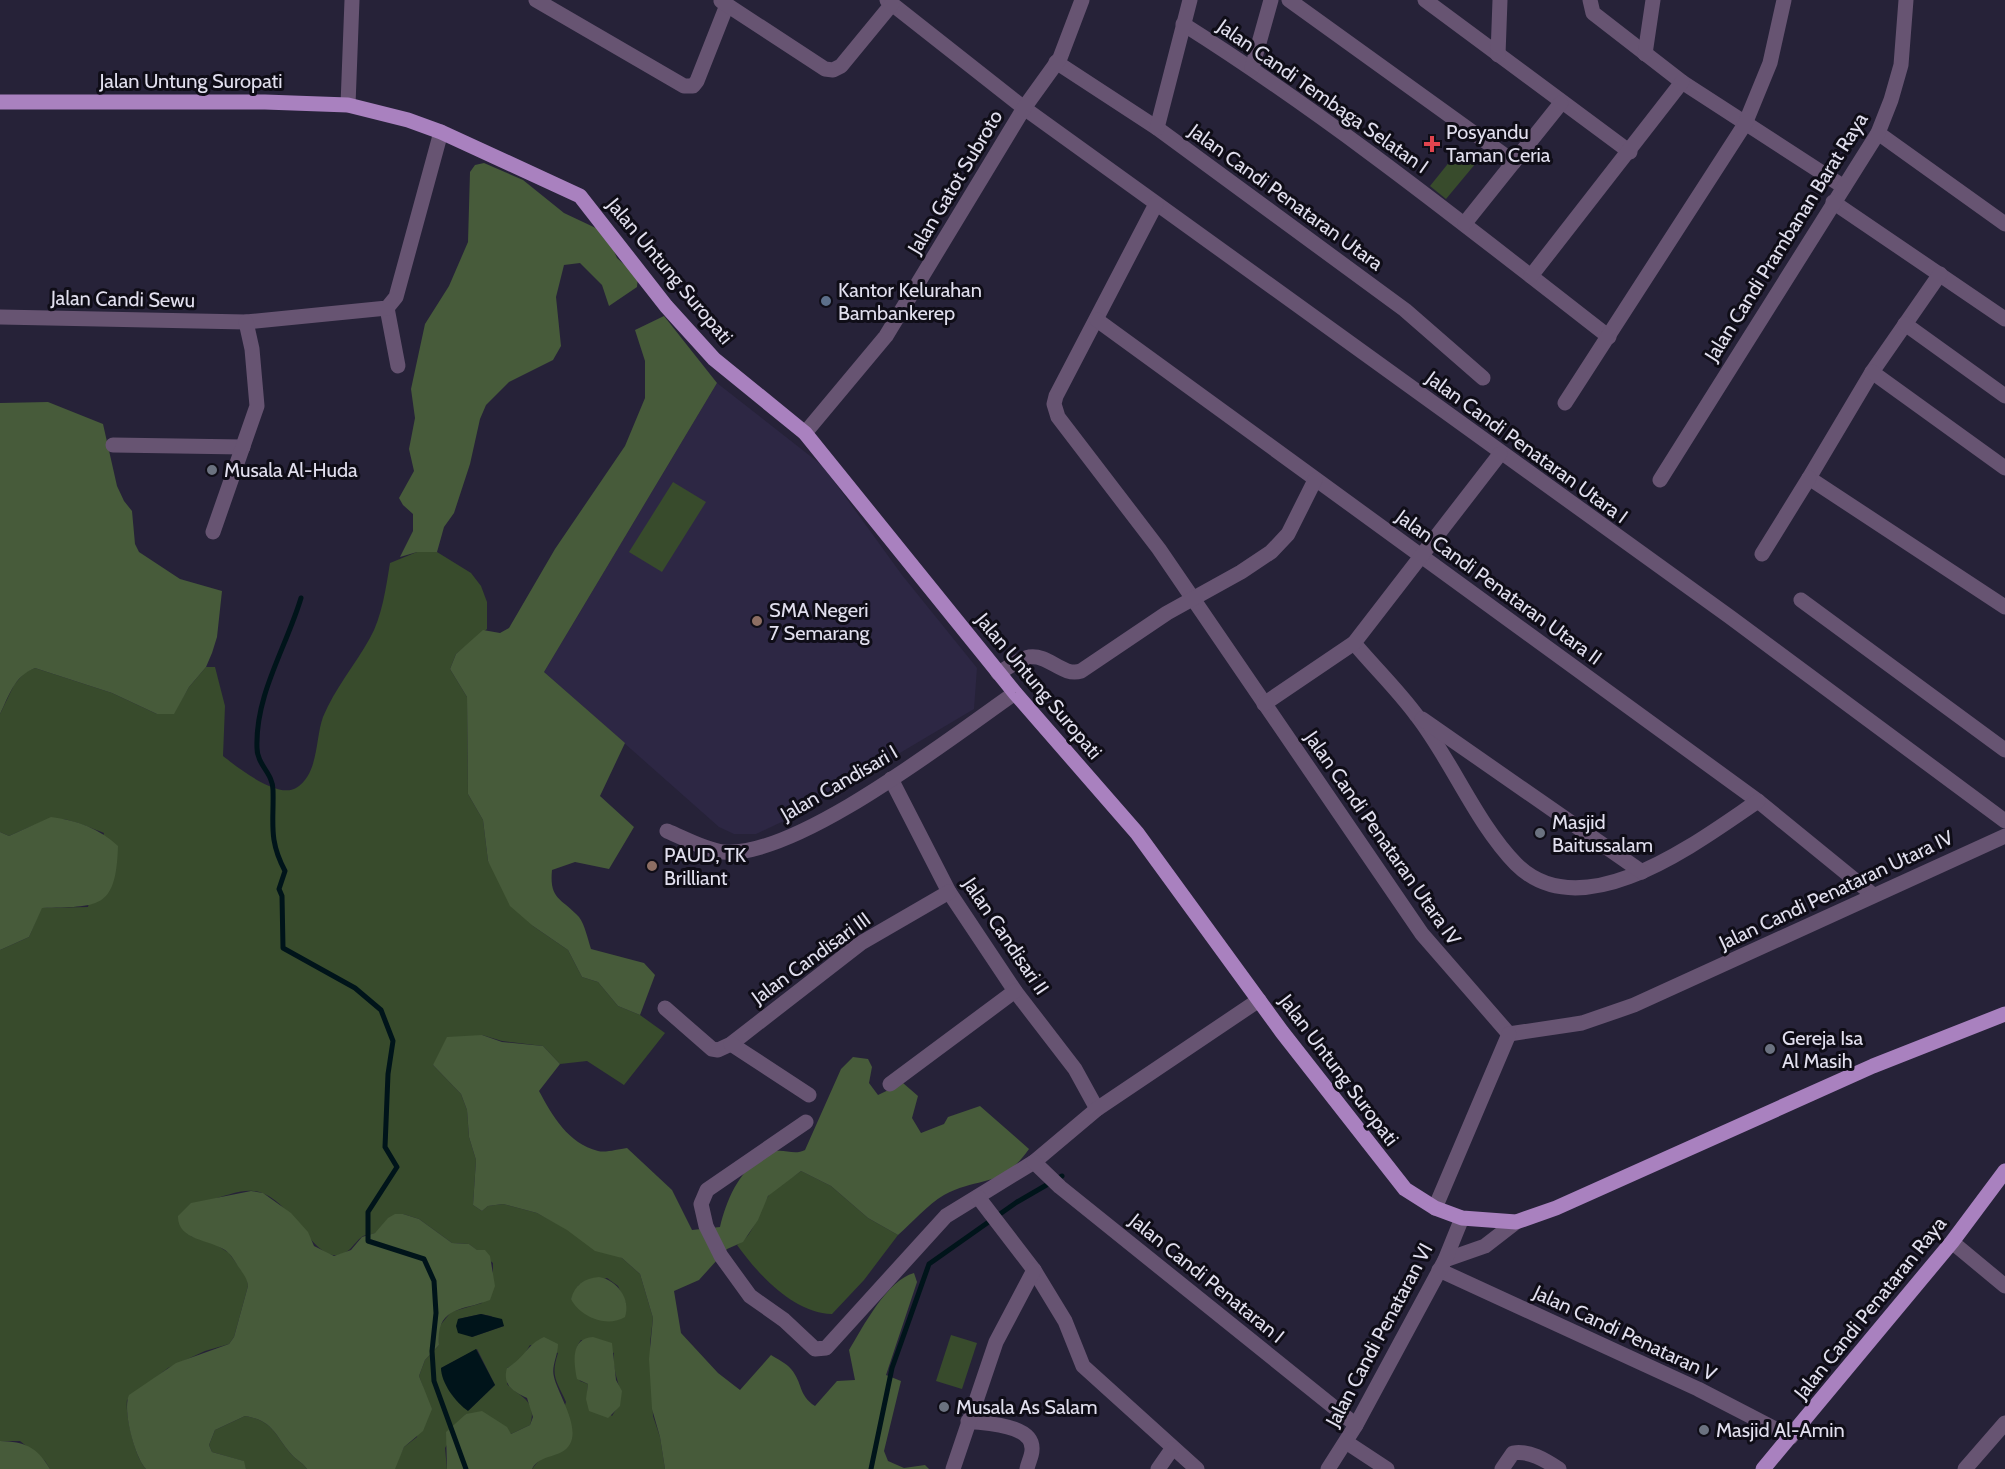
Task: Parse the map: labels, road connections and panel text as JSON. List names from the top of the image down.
{
  "streets": {
    "main road": ["Jalan Untung Suropati", "Jalan Candi Penataran Raya"],
    "street": [
      "Jalan Candi Tembaga Selatan I",
      "Jalan Gatot Subroto",
      "Jalan Candi Penataran Utara",
      "Jalan Candi Prambanan Barat Raya",
      "Jalan Candi Sewu",
      "Jalan Candi Penataran Utara I",
      "Jalan Candi Penataran Utara II",
      "Jalan Candisari I",
      "Jalan Candi Penataran Utara IV",
      "Jalan Candisari II",
      "Jalan Candisari III",
      "Jalan Candi Penataran I",
      "Jalan Candi Penataran V",
      "Jalan Candi Penataran VI"
    ]
  },
  "crossings": [
    ["Jalan Untung Suropati", "Jalan Gatot Subroto"],
    ["Jalan Untung Suropati", "Jalan Candisari I"],
    ["Jalan Untung Suropati", "Jalan Candi Penataran VI"],
    ["Jalan Gatot Subroto", "Jalan Candi Penataran Utara"],
    ["Jalan Gatot Subroto", "Jalan Candi Penataran Utara I"],
    ["Jalan Candi Penataran Utara I", "Jalan Candi Penataran Utara IV"],
    ["Jalan Candi Penataran Utara II", "Jalan Candi Penataran Utara IV"],
    ["Jalan Candisari I", "Jalan Candisari II"],
    ["Jalan Candisari II", "Jalan Candisari III"],
    ["Jalan Candi Penataran I", "Jalan Candi Penataran VI"],
    ["Jalan Candi Penataran Raya", "Jalan Candi Penataran V"],
    ["Jalan Candi Penataran V", "Jalan Candi Penataran VI"]
  ],
  "places": {
    "health": ["Posyandu Taman Ceria"],
    "other": [
      "Kantor Kelurahan Bambankerep",
      "Musala Al-Huda",
      "SMA Negeri 7 Semarang",
      "Masjid Baitussalam",
      "PAUD, TK Brilliant",
      "Gereja Isa Al Masih",
      "Musala As Salam",
      "Masjid Al-Amin"
    ]
  }
}
